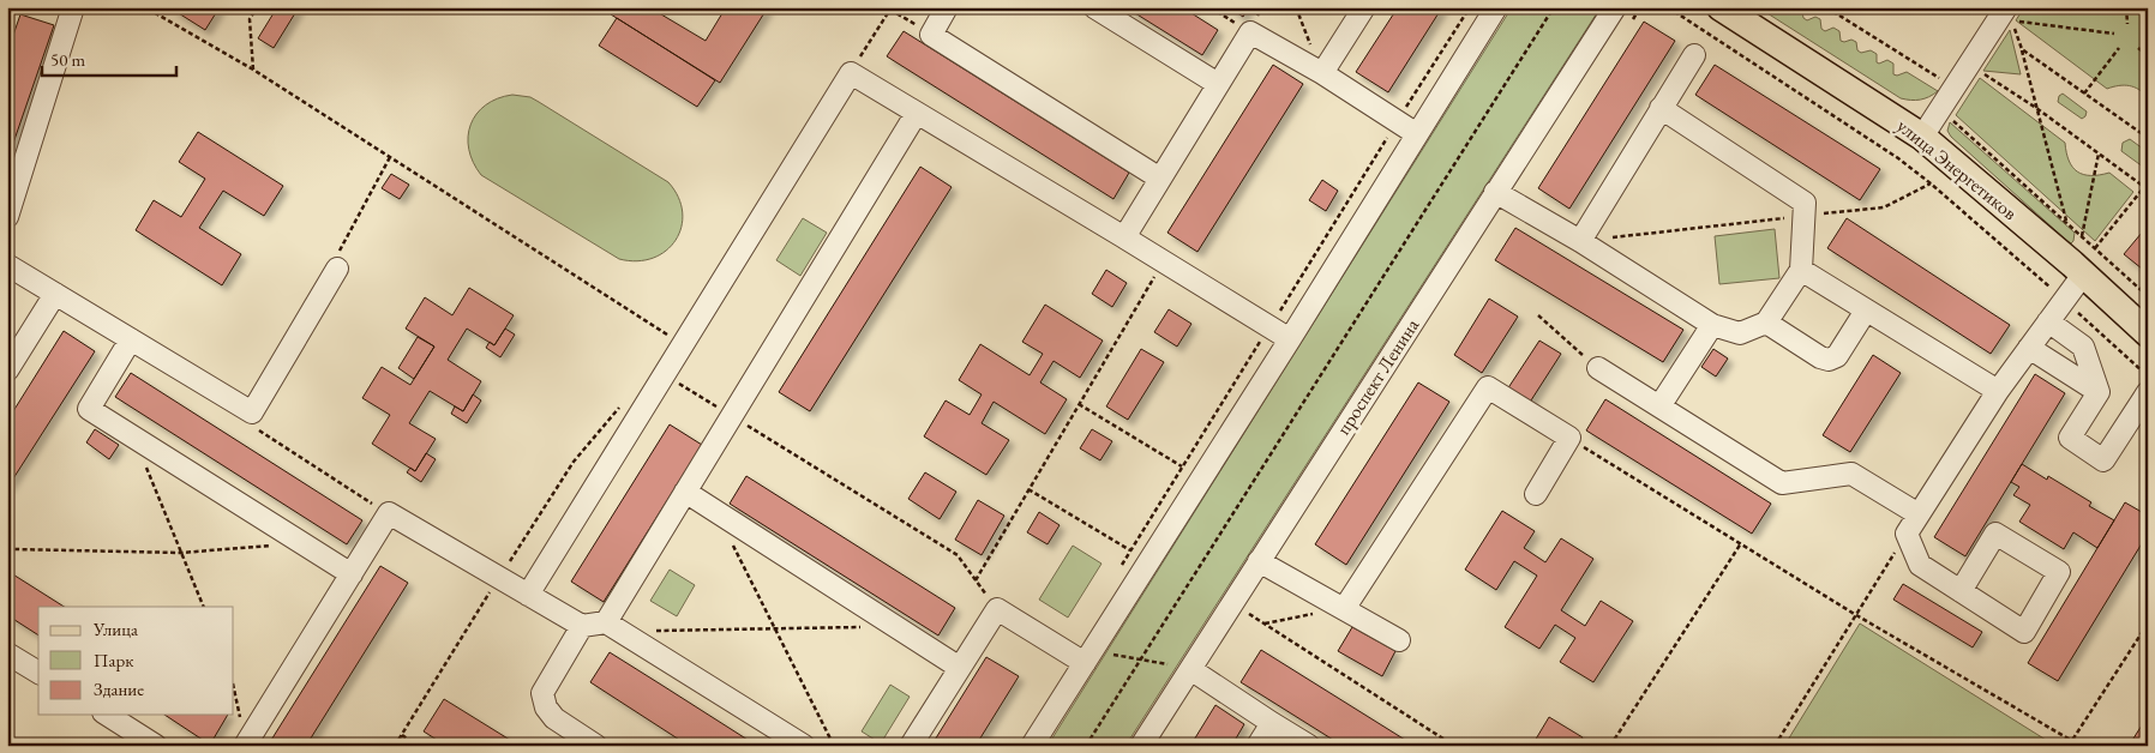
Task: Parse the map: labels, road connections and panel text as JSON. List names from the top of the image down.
{
  "streets": {
    "main road": ["улица Энергетиков"],
    "street": ["проспект Ленина"]
  },
  "legend": ["Улица", "Парк", "Здание"],
  "scale_bar": "50 m"
}
